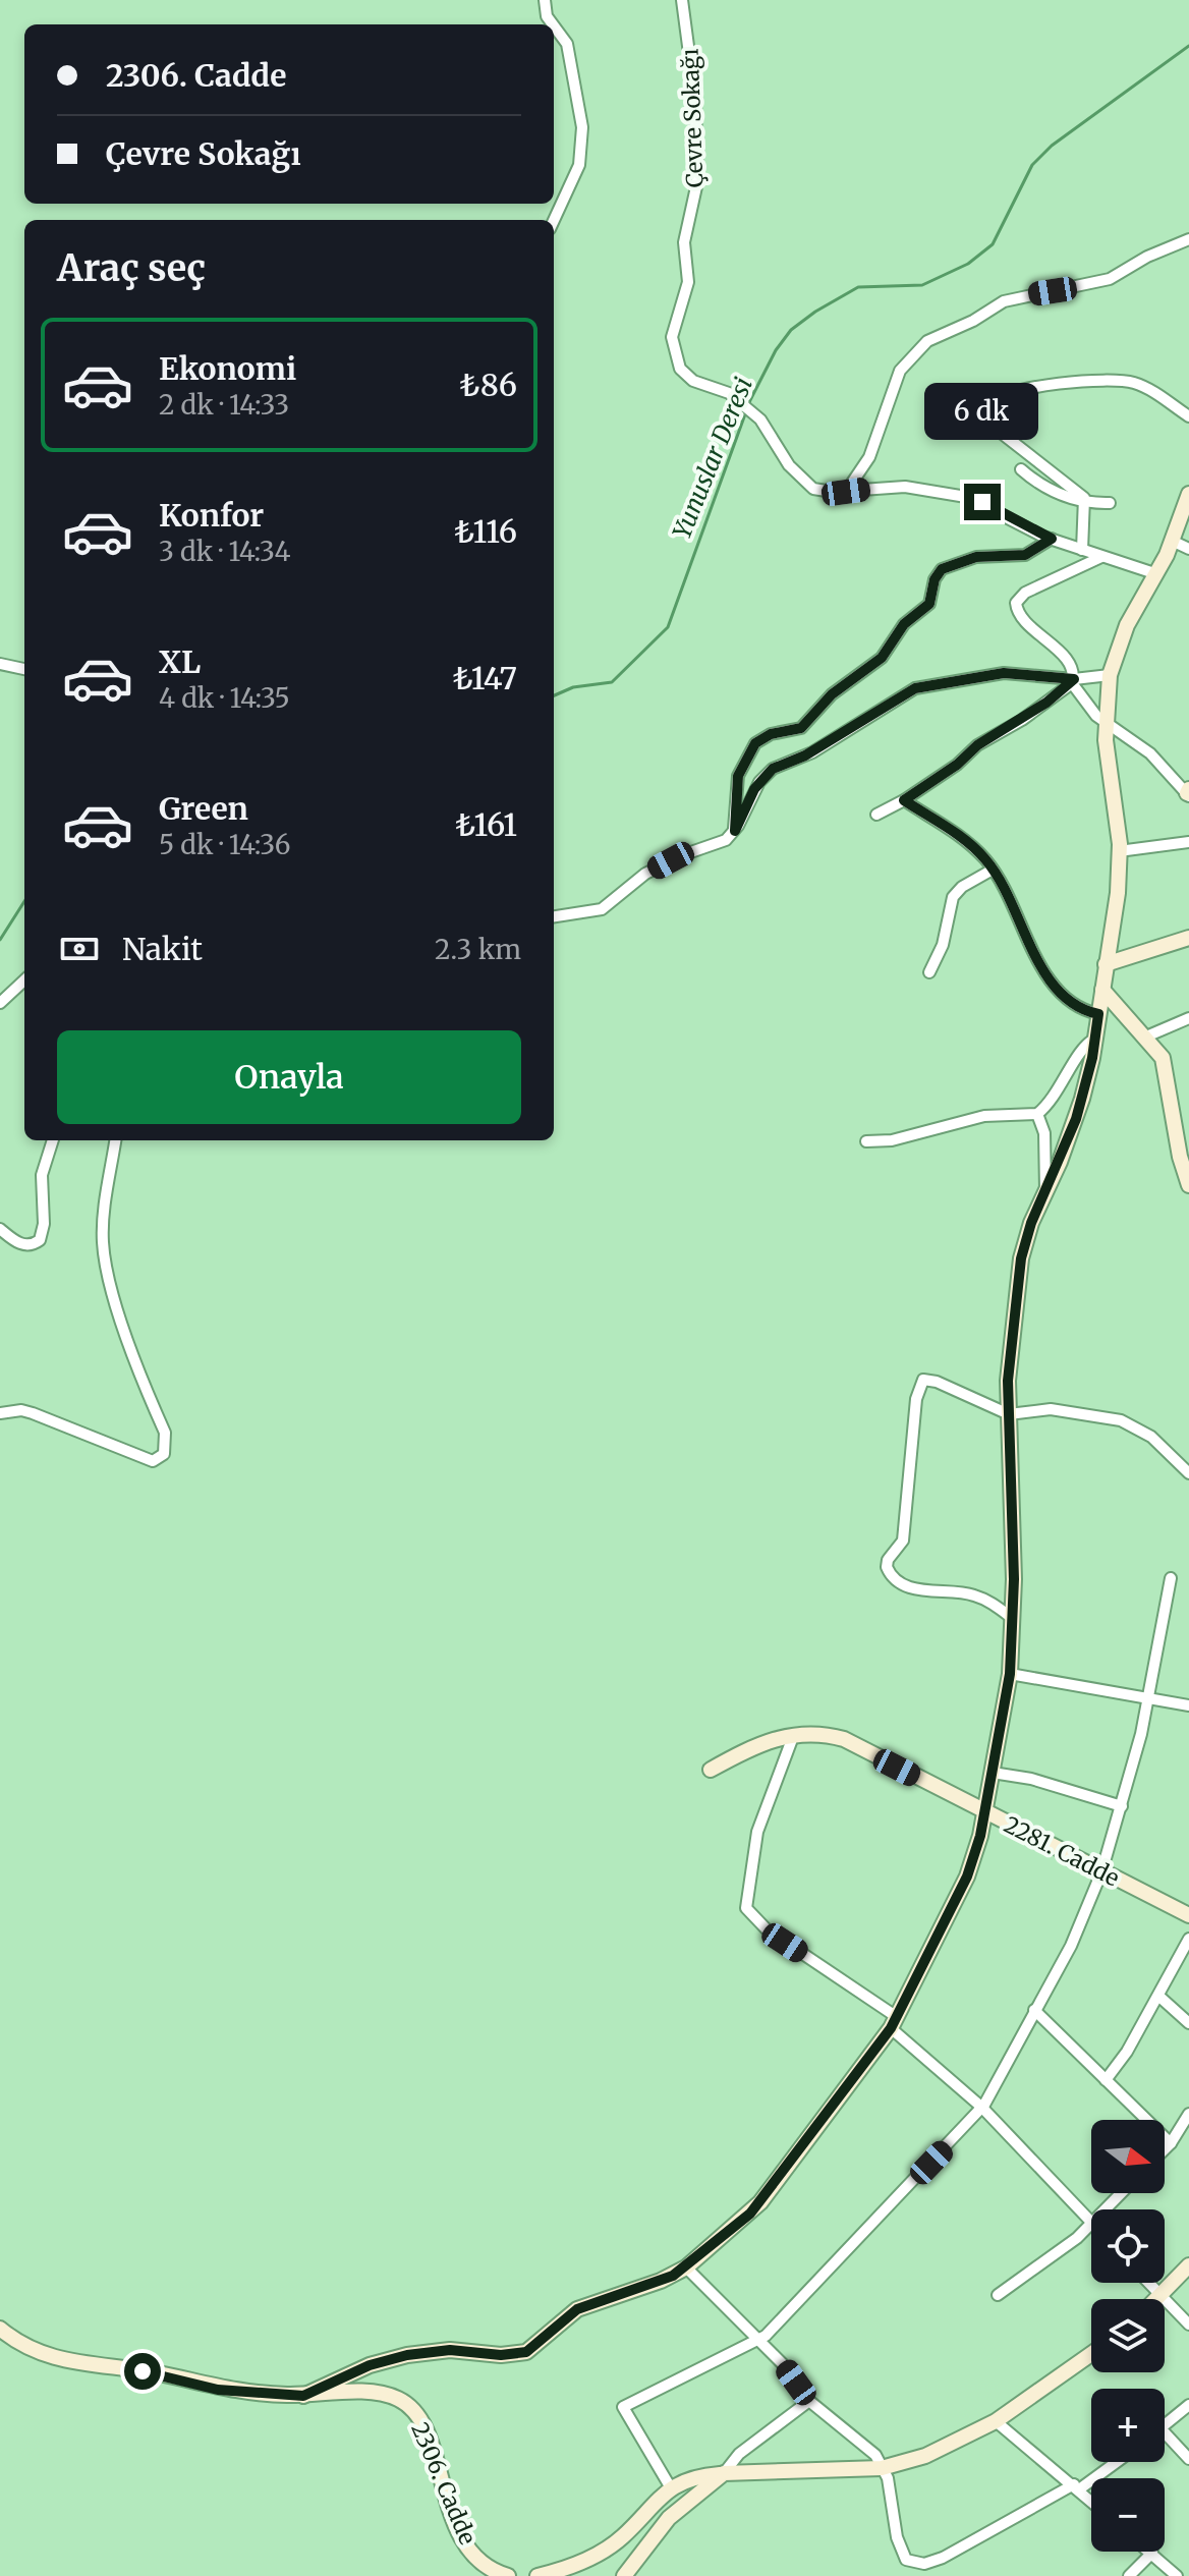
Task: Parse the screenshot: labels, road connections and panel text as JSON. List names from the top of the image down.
{
  "streets": {
    "street": ["Çevre Sokağı", "2281. Cadde", "2306. Cadde"]
  },
  "water": ["Yunuslar Deresi"],
  "north": "right",
  "page": {
    "banner": ["2306. Cadde", "Çevre Sokağı"],
    "heading": "Araç seç",
    "list": [
      {
        "name": "Ekonomi",
        "note": "2 dk · 14:33",
        "value": "₺86"
      },
      {
        "name": "Konfor",
        "note": "3 dk · 14:34",
        "value": "₺116"
      },
      {
        "name": "XL",
        "note": "4 dk · 14:35",
        "value": "₺147"
      },
      {
        "name": "Green",
        "note": "5 dk · 14:36",
        "value": "₺161"
      }
    ],
    "bubble": "6 dk",
    "pay": ["Nakit", "2.3 km"],
    "buttons": "Onayla",
    "map_buttons": ["+", "−"]
  }
}
